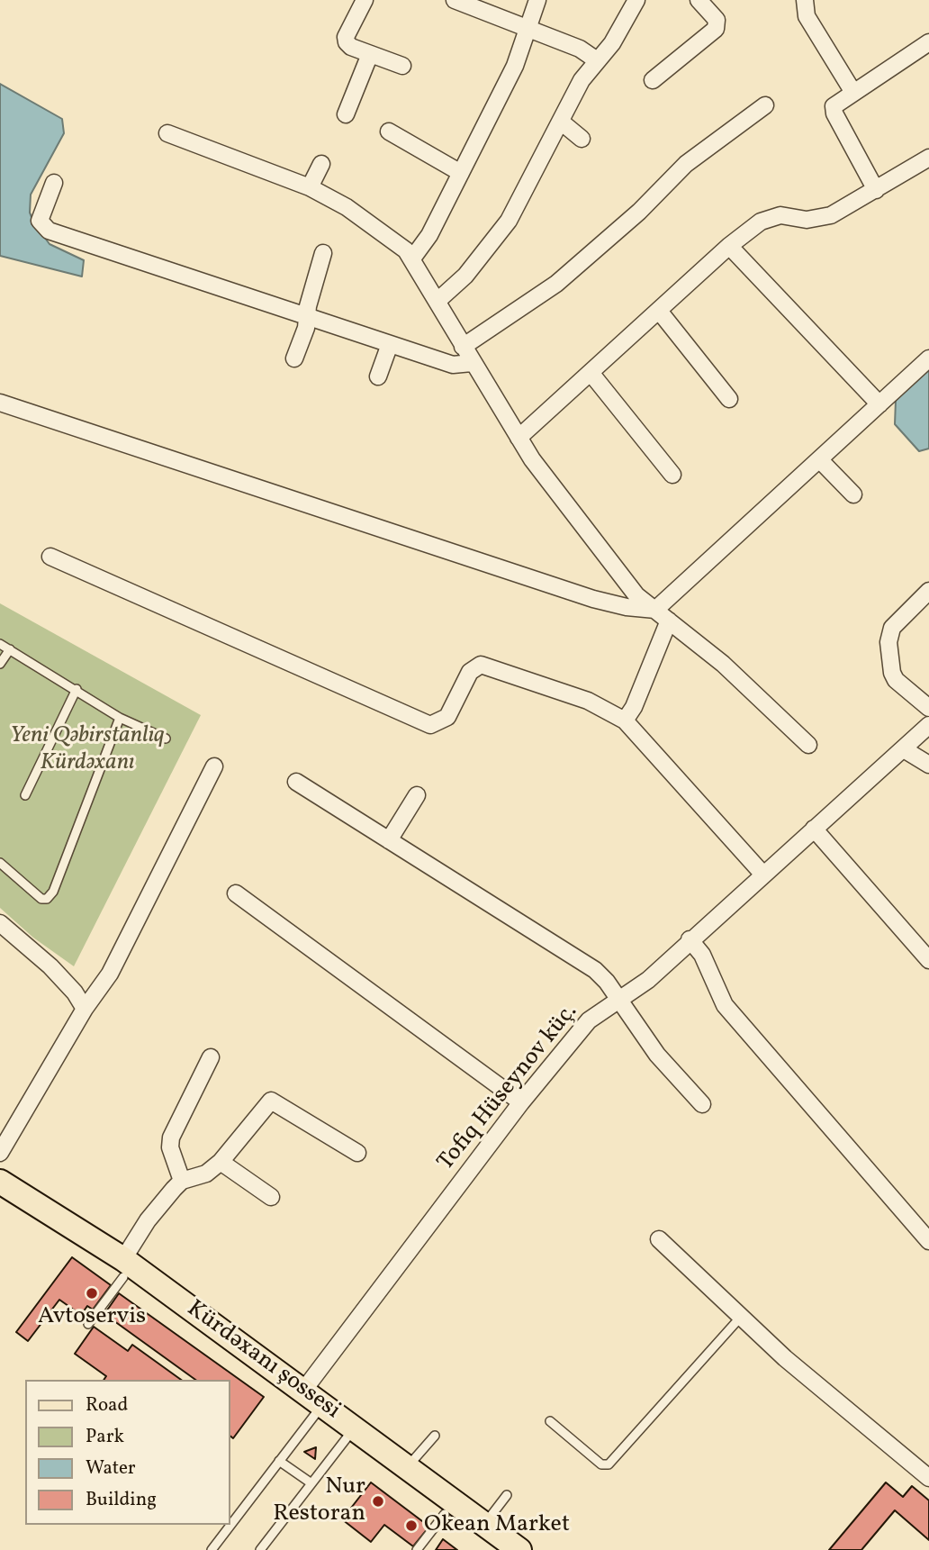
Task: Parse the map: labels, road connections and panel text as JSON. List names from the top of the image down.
{
  "streets": {
    "main road": ["Kürdəxanı şossesi"],
    "street": ["Tofiq Hüseynov küç."]
  },
  "crossings": [
    ["Tofiq Hüseynov küç.", "Kürdəxanı şossesi"]
  ],
  "parks": ["Yeni Qəbirstanlıq Kürdəxanı"],
  "places": ["Avtoservis", "Nur Restoran", "Okean Market"],
  "legend": [
    "Road",
    "Park",
    "Water",
    "Building"
  ]
}
